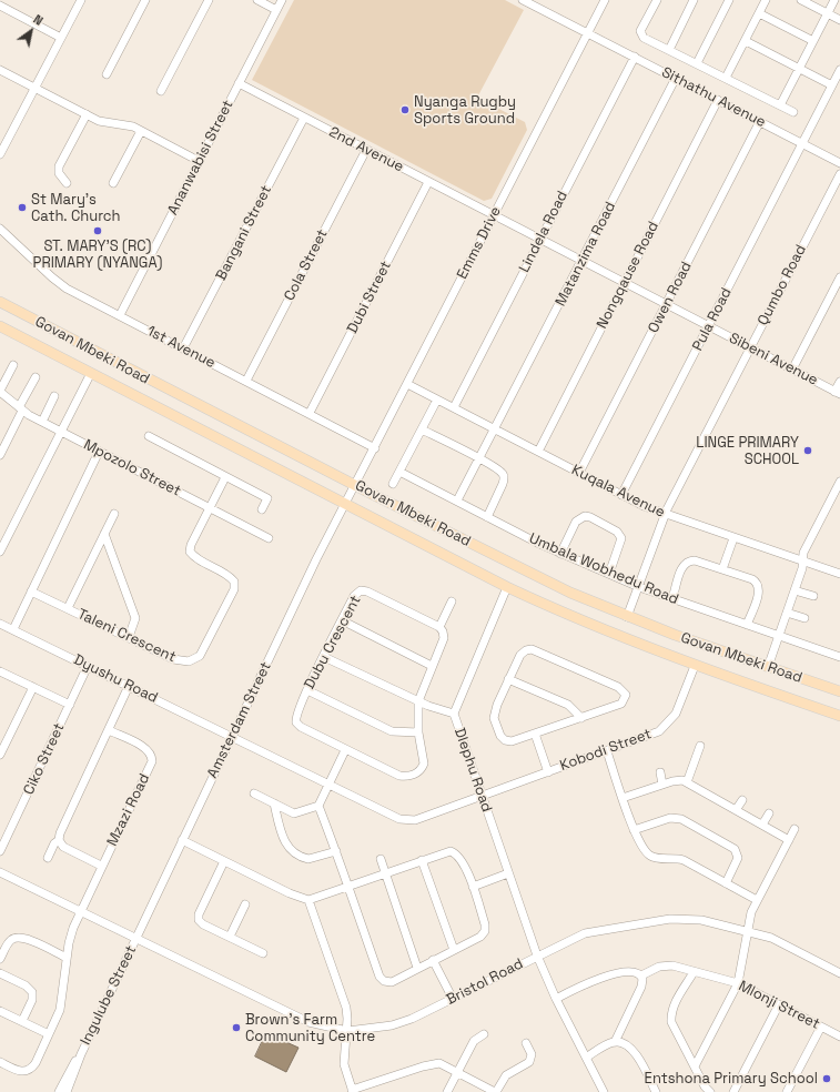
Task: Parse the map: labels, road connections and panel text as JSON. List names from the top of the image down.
{
  "streets": {
    "main road": ["Govan Mbeki Road"],
    "street": [
      "Sithathu Avenue",
      "2nd Avenue",
      "Ananwabisi Street",
      "Lindela Road",
      "Bangani Street",
      "Emms Drive",
      "Matanzima Road",
      "Cola Street",
      "Nongqause Road",
      "Qumbo Road",
      "Dubi Street",
      "Owen Road",
      "Pula Road",
      "1st Avenue",
      "Sibeni Avenue",
      "Mpozolo Street",
      "Kuqala Avenue",
      "Umbala Wobhedu Road",
      "Taleni Crescent",
      "Dubu Crescent",
      "Dyushu Road",
      "Amsterdam Street",
      "Kobodi Street",
      "Ciko Street",
      "Dlephu Road",
      "Mzazi Road",
      "Bristol Road",
      "Ingulube Street",
      "Mlonji Street"
    ]
  },
  "crossings": [
    ["Sithathu Avenue", "Lindela Road"],
    ["Sithathu Avenue", "Emms Drive"],
    ["Sithathu Avenue", "Matanzima Road"],
    ["Sithathu Avenue", "Nongqause Road"],
    ["Sithathu Avenue", "Owen Road"],
    ["Sithathu Avenue", "Pula Road"],
    ["2nd Avenue", "Ananwabisi Street"],
    ["2nd Avenue", "Bangani Street"],
    ["2nd Avenue", "Emms Drive"],
    ["2nd Avenue", "Cola Street"],
    ["2nd Avenue", "Dubi Street"],
    ["2nd Avenue", "Sibeni Avenue"],
    ["Ananwabisi Street", "1st Avenue"],
    ["Lindela Road", "Sibeni Avenue"],
    ["Lindela Road", "Kuqala Avenue"],
    ["Bangani Street", "1st Avenue"],
    ["Emms Drive", "1st Avenue"],
    ["Emms Drive", "Govan Mbeki Road"],
    ["Emms Drive", "Sibeni Avenue"],
    ["Emms Drive", "Kuqala Avenue"],
    ["Emms Drive", "Amsterdam Street"],
    ["Matanzima Road", "Sibeni Avenue"],
    ["Matanzima Road", "Kuqala Avenue"],
    ["Matanzima Road", "Umbala Wobhedu Road"],
    ["Cola Street", "1st Avenue"],
    ["Nongqause Road", "Sibeni Avenue"],
    ["Nongqause Road", "Kuqala Avenue"],
    ["Qumbo Road", "Govan Mbeki Road"],
    ["Qumbo Road", "Sibeni Avenue"],
    ["Qumbo Road", "Kuqala Avenue"],
    ["Qumbo Road", "Umbala Wobhedu Road"],
    ["Dubi Street", "1st Avenue"],
    ["Owen Road", "Sibeni Avenue"],
    ["Owen Road", "Kuqala Avenue"],
    ["Pula Road", "Sibeni Avenue"],
    ["Pula Road", "Kuqala Avenue"],
    ["Govan Mbeki Road", "Amsterdam Street"],
    ["Govan Mbeki Road", "Kobodi Street"],
    ["Govan Mbeki Road", "Dlephu Road"],
    ["Mpozolo Street", "Taleni Crescent"],
    ["Dyushu Road", "Amsterdam Street"],
    ["Dyushu Road", "Kobodi Street"],
    ["Dyushu Road", "Ciko Street"],
    ["Amsterdam Street", "Bristol Road"],
    ["Amsterdam Street", "Ingulube Street"],
    ["Kobodi Street", "Dlephu Road"],
    ["Dlephu Road", "Bristol Road"],
    ["Dlephu Road", "Mlonji Street"],
    ["Mzazi Road", "Bristol Road"],
    ["Bristol Road", "Ingulube Street"]
  ],
  "places": [
    "Nyanga Rugby Sports Ground",
    "St Mary's Cath. Church",
    "ST. MARY'S (RC) PRIMARY (NYANGA)",
    "LINGE PRIMARY SCHOOL",
    "Brown's Farm Community Centre",
    "Entshona Primary School"
  ],
  "north": "top right"
}
